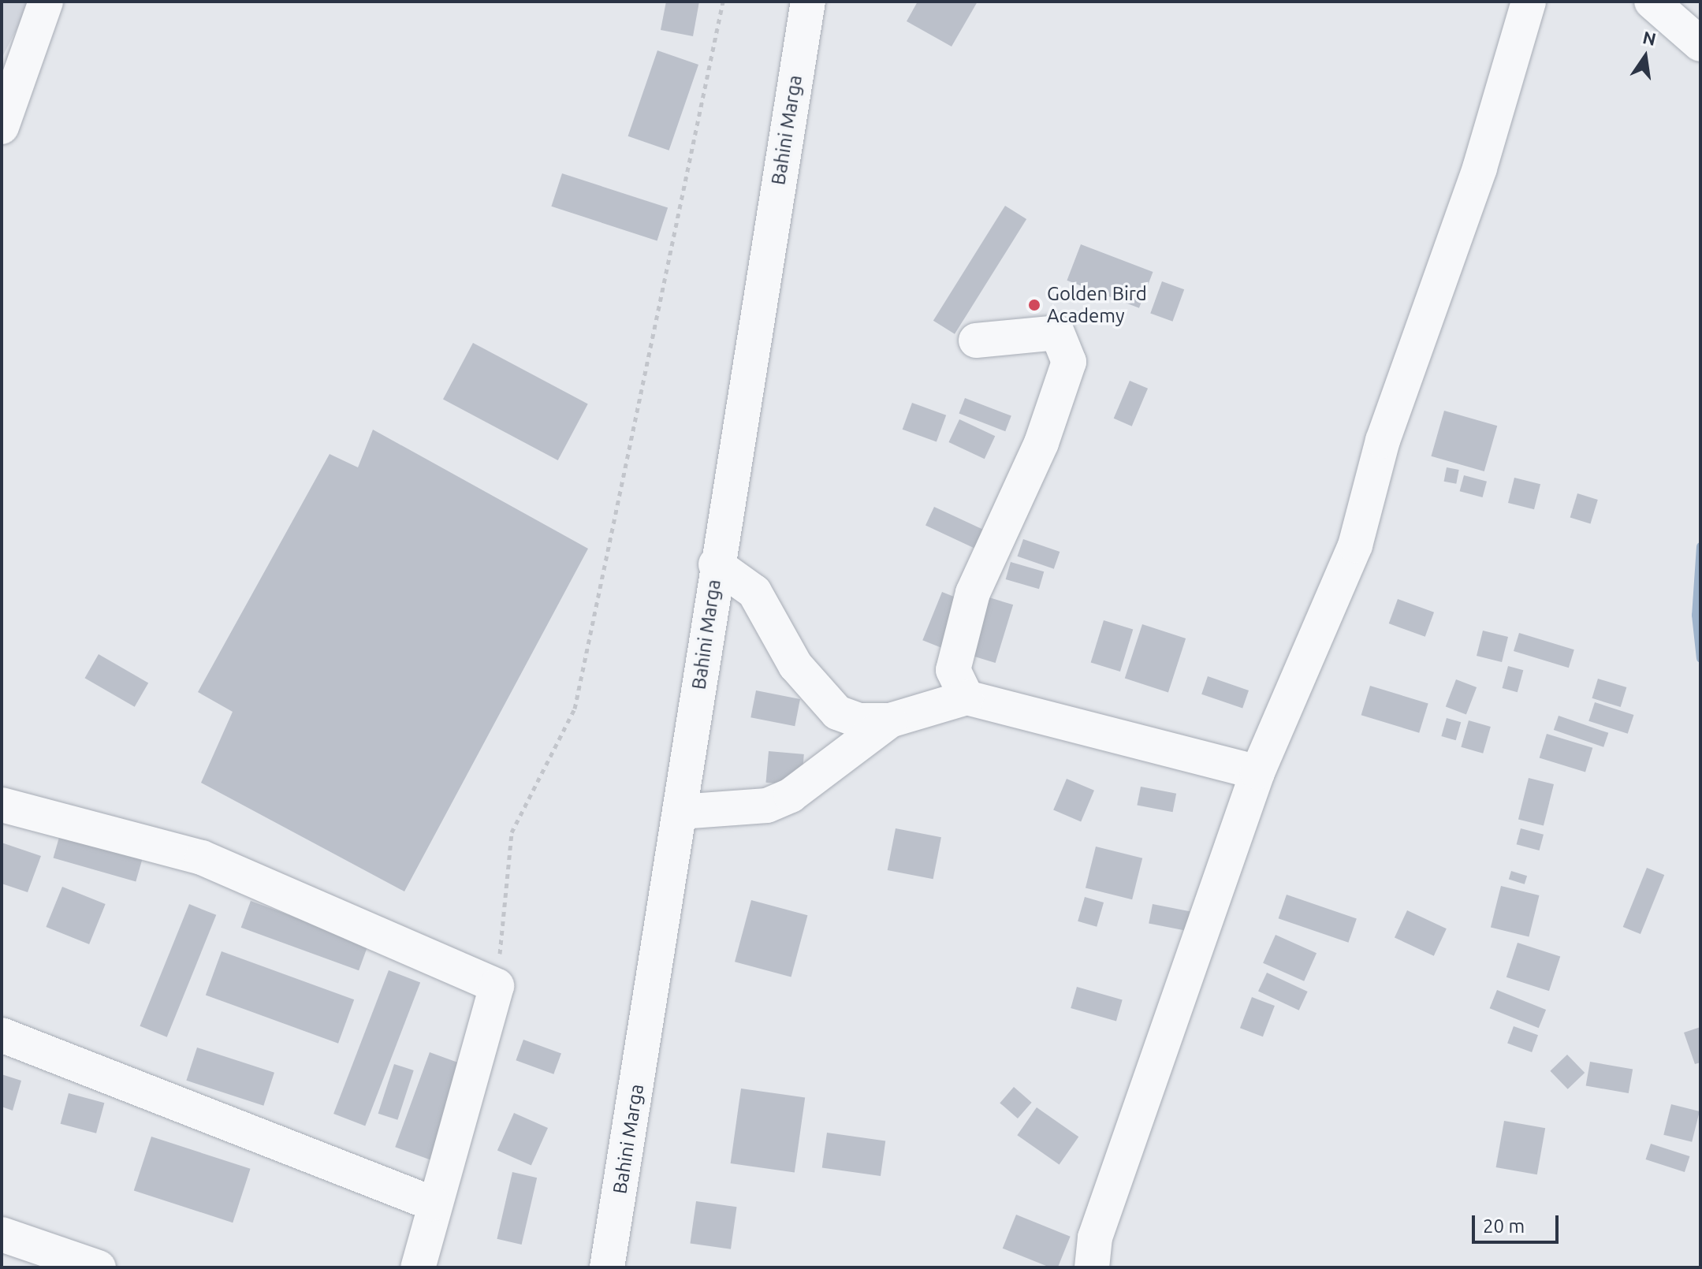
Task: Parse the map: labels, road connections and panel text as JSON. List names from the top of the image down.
{
  "streets": {
    "street": ["Bahini Marga"]
  },
  "places": ["Golden Bird Academy"],
  "scale_bar": "20 m",
  "north": "top"
}
